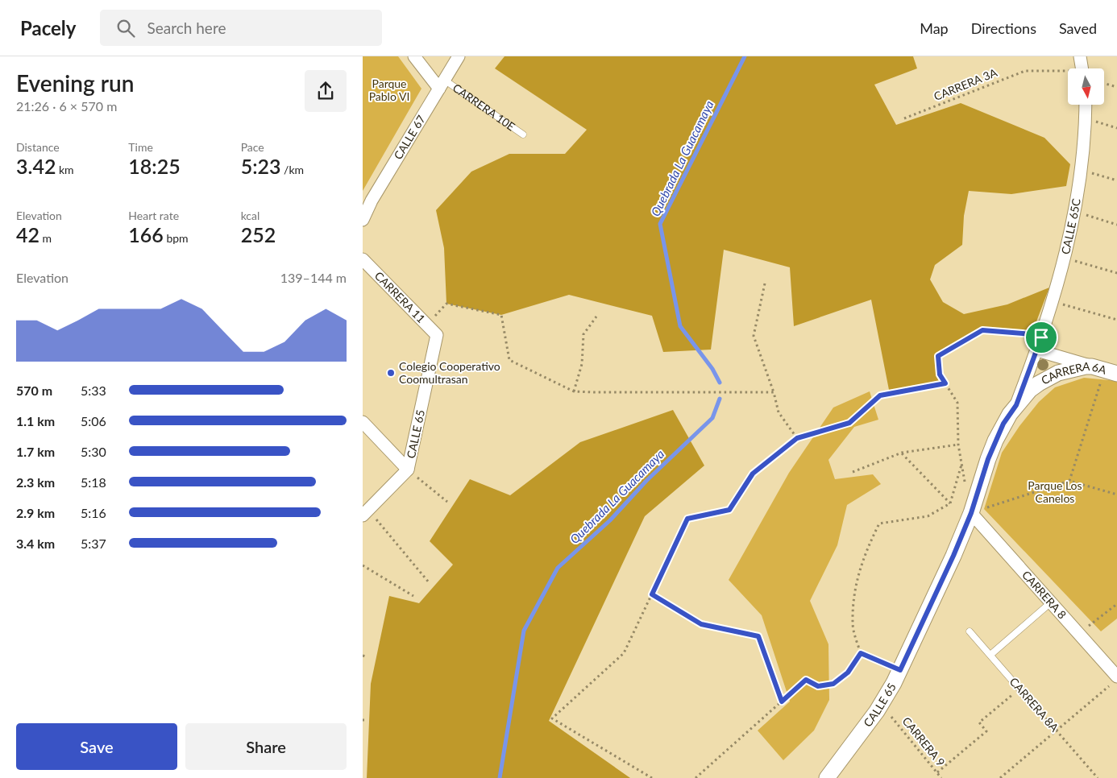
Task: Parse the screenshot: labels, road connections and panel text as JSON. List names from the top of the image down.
{
  "streets": {
    "street": [
      "CARRERA 10E",
      "CALLE 67",
      "CALLE 65C",
      "CARRERA 11",
      "CARRERA 6A",
      "CALLE 65",
      "CARRERA 8"
    ],
    "lane": ["CARRERA 8A"],
    "path": ["CARRERA 3A", "CARRERA 9"]
  },
  "crossings": [
    ["CARRERA 10E", "CALLE 67"],
    ["CALLE 65C", "CARRERA 6A"],
    ["CALLE 65C", "CALLE 65"],
    ["CALLE 65C", "CARRERA 8"],
    ["CARRERA 11", "CALLE 65"],
    ["CALLE 65", "CARRERA 8"]
  ],
  "water": ["Quebrada La Guacamaya"],
  "parks": ["Parque Pablo VI", "Parque Los Canelos"],
  "places": ["Colegio Cooperativo Coomultrasan"],
  "north": "bottom",
  "page": {
    "header": "Pacely",
    "search": "Search here",
    "nav": ["Map", "Directions", "Saved"],
    "heading": ["Evening run", "21:26 · 6 × 570 m"],
    "stats": [
      ["Distance", "3.42 km"],
      ["Time", "18:25"],
      ["Pace", "5:23 /km"],
      ["Elevation", "42 m"],
      ["Heart rate", "166 bpm"],
      ["kcal", "252"]
    ],
    "chart": ["Elevation", "139–144 m"],
    "list": [
      {
        "name": "570 m",
        "note": "5:33"
      },
      {
        "name": "1.1 km",
        "note": "5:06"
      },
      {
        "name": "1.7 km",
        "note": "5:30"
      },
      {
        "name": "2.3 km",
        "note": "5:18"
      },
      {
        "name": "2.9 km",
        "note": "5:16"
      },
      {
        "name": "3.4 km",
        "note": "5:37"
      }
    ],
    "buttons": ["Save", "Share"]
  }
}
